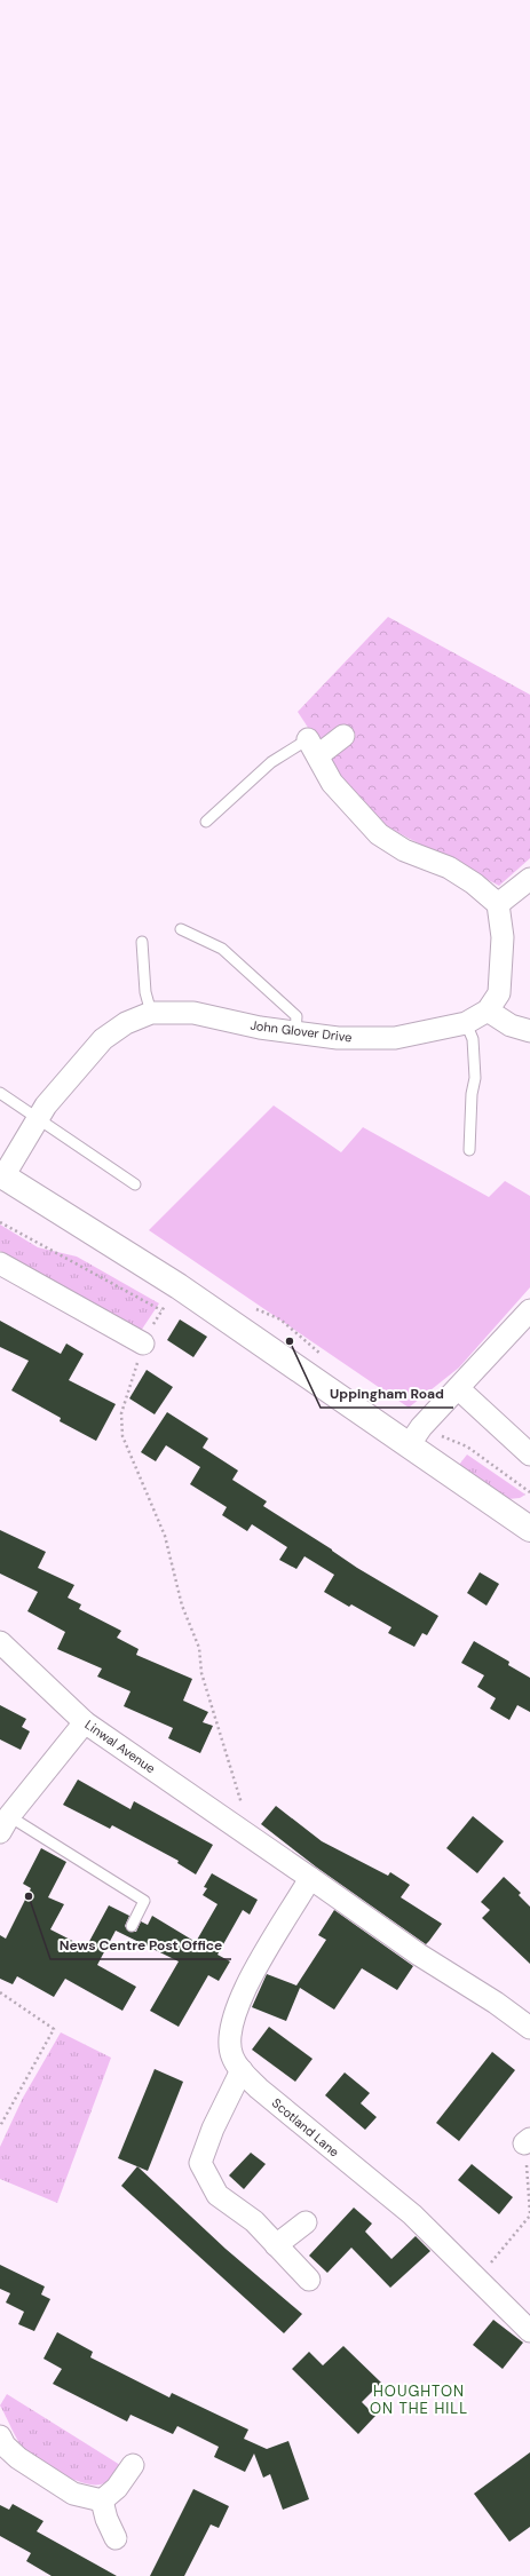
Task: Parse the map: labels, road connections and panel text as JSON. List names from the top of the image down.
{
  "streets": {
    "street": ["John Glover Drive", "Linwal Avenue", "Scotland Lane"]
  },
  "districts": ["HOUGHTON ON THE HILL"],
  "places": ["Uppingham Road", "News Centre Post Office"]
}
